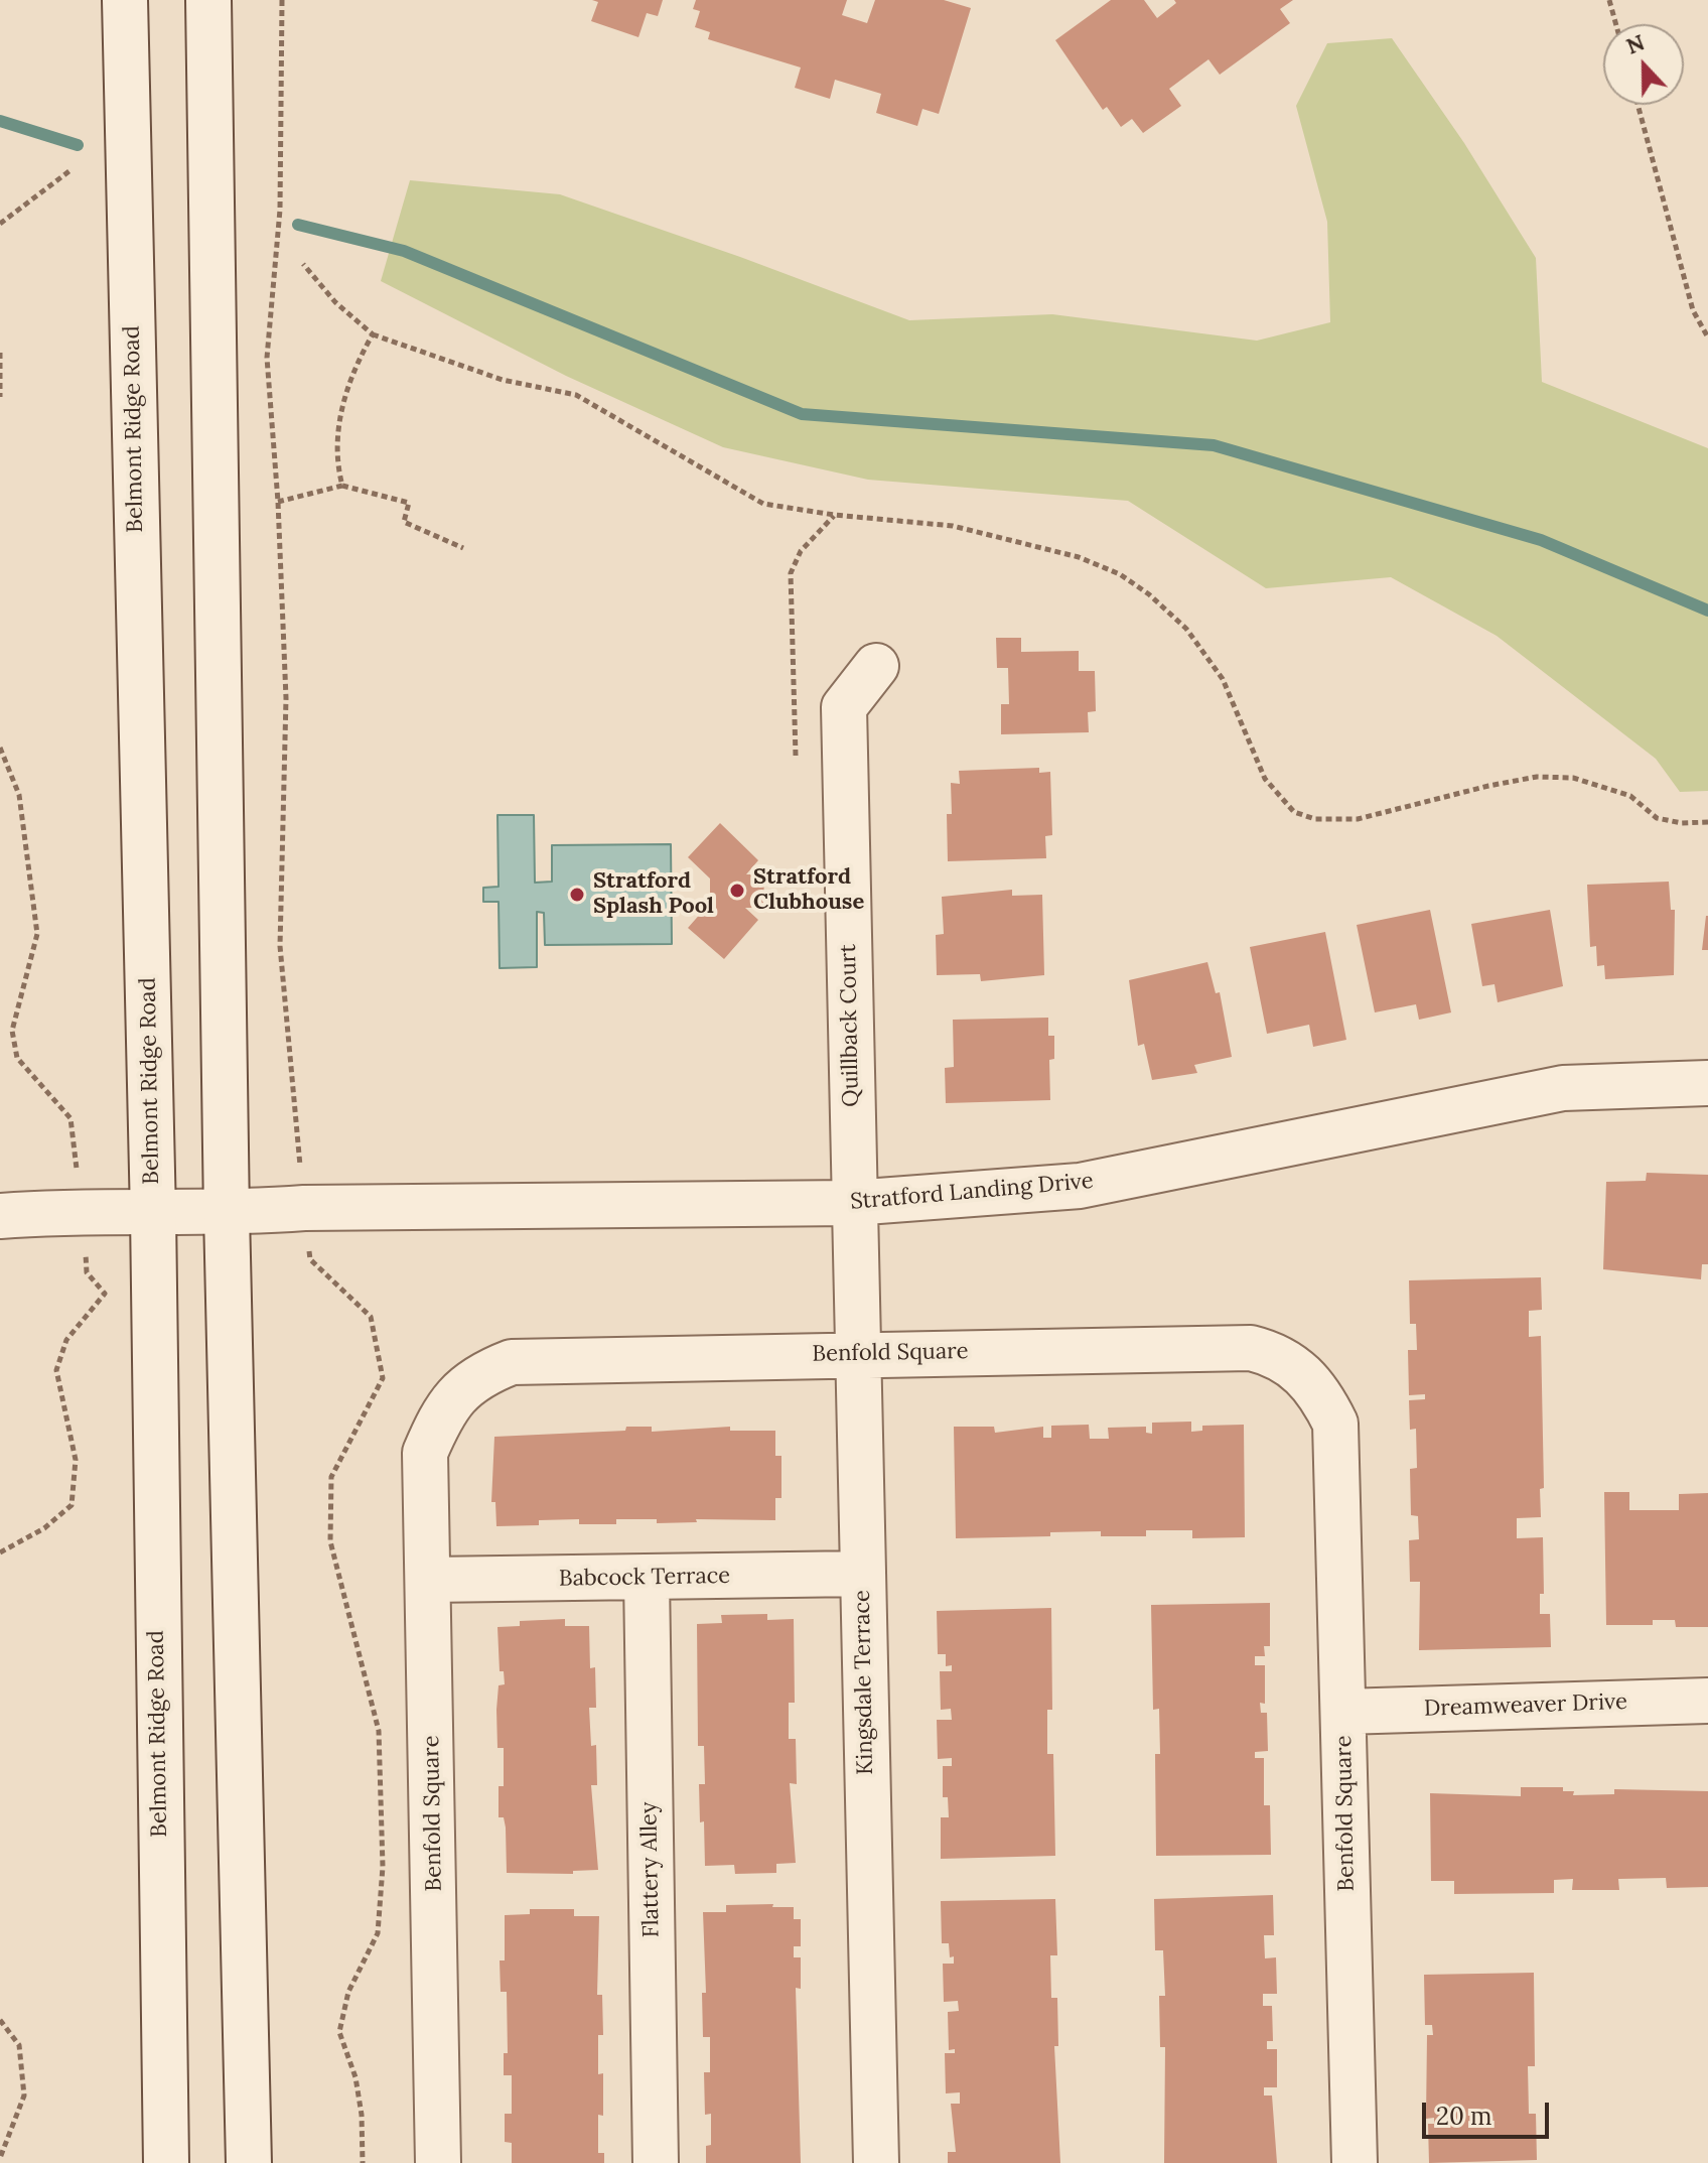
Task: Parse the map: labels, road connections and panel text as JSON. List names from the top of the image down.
{
  "streets": {
    "street": [
      "Belmont Ridge Road",
      "Quillback Court",
      "Stratford Landing Drive",
      "Benfold Square",
      "Babcock Terrace",
      "Kingsdale Terrace",
      "Dreamweaver Drive",
      "Flattery Alley"
    ]
  },
  "crossings": [
    ["Belmont Ridge Road", "Stratford Landing Drive"],
    ["Quillback Court", "Stratford Landing Drive"],
    ["Quillback Court", "Kingsdale Terrace"],
    ["Stratford Landing Drive", "Kingsdale Terrace"],
    ["Benfold Square", "Babcock Terrace"],
    ["Benfold Square", "Kingsdale Terrace"],
    ["Benfold Square", "Dreamweaver Drive"],
    ["Babcock Terrace", "Kingsdale Terrace"],
    ["Babcock Terrace", "Flattery Alley"]
  ],
  "places": ["Stratford Clubhouse", "Stratford Splash Pool"],
  "scale_bar": "20 m",
  "north": "top"
}
